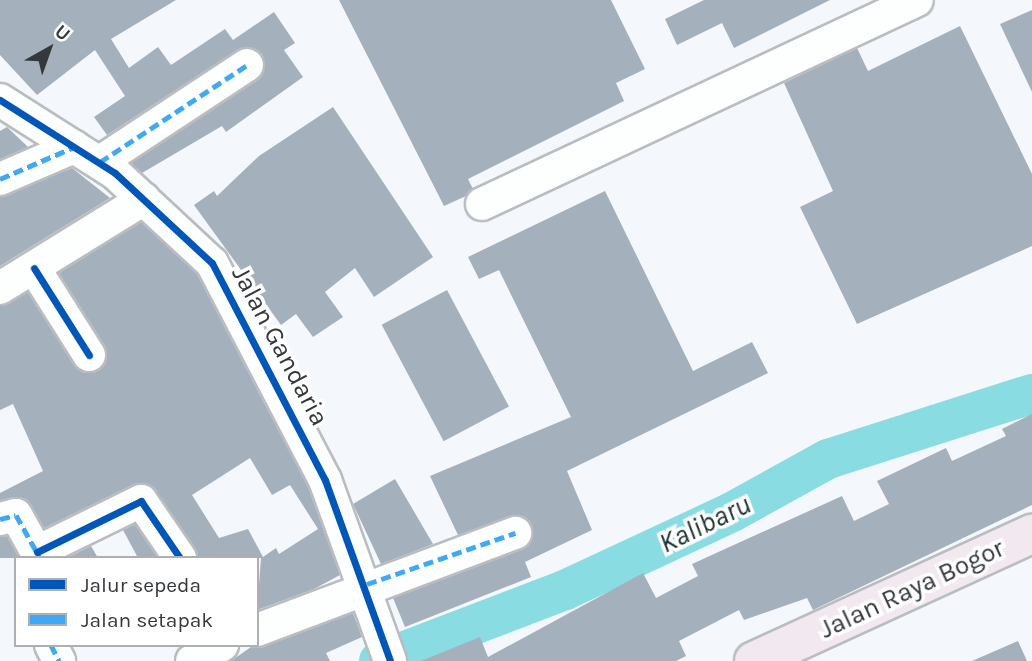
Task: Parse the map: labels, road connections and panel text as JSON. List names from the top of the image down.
{
  "streets": {
    "highway": ["Jalan Raya Bogor"],
    "street": ["Jalan Gandaria"]
  },
  "water": ["Kalibaru"],
  "legend": ["Jalur sepeda", "Jalan setapak"],
  "north": "top right"
}
